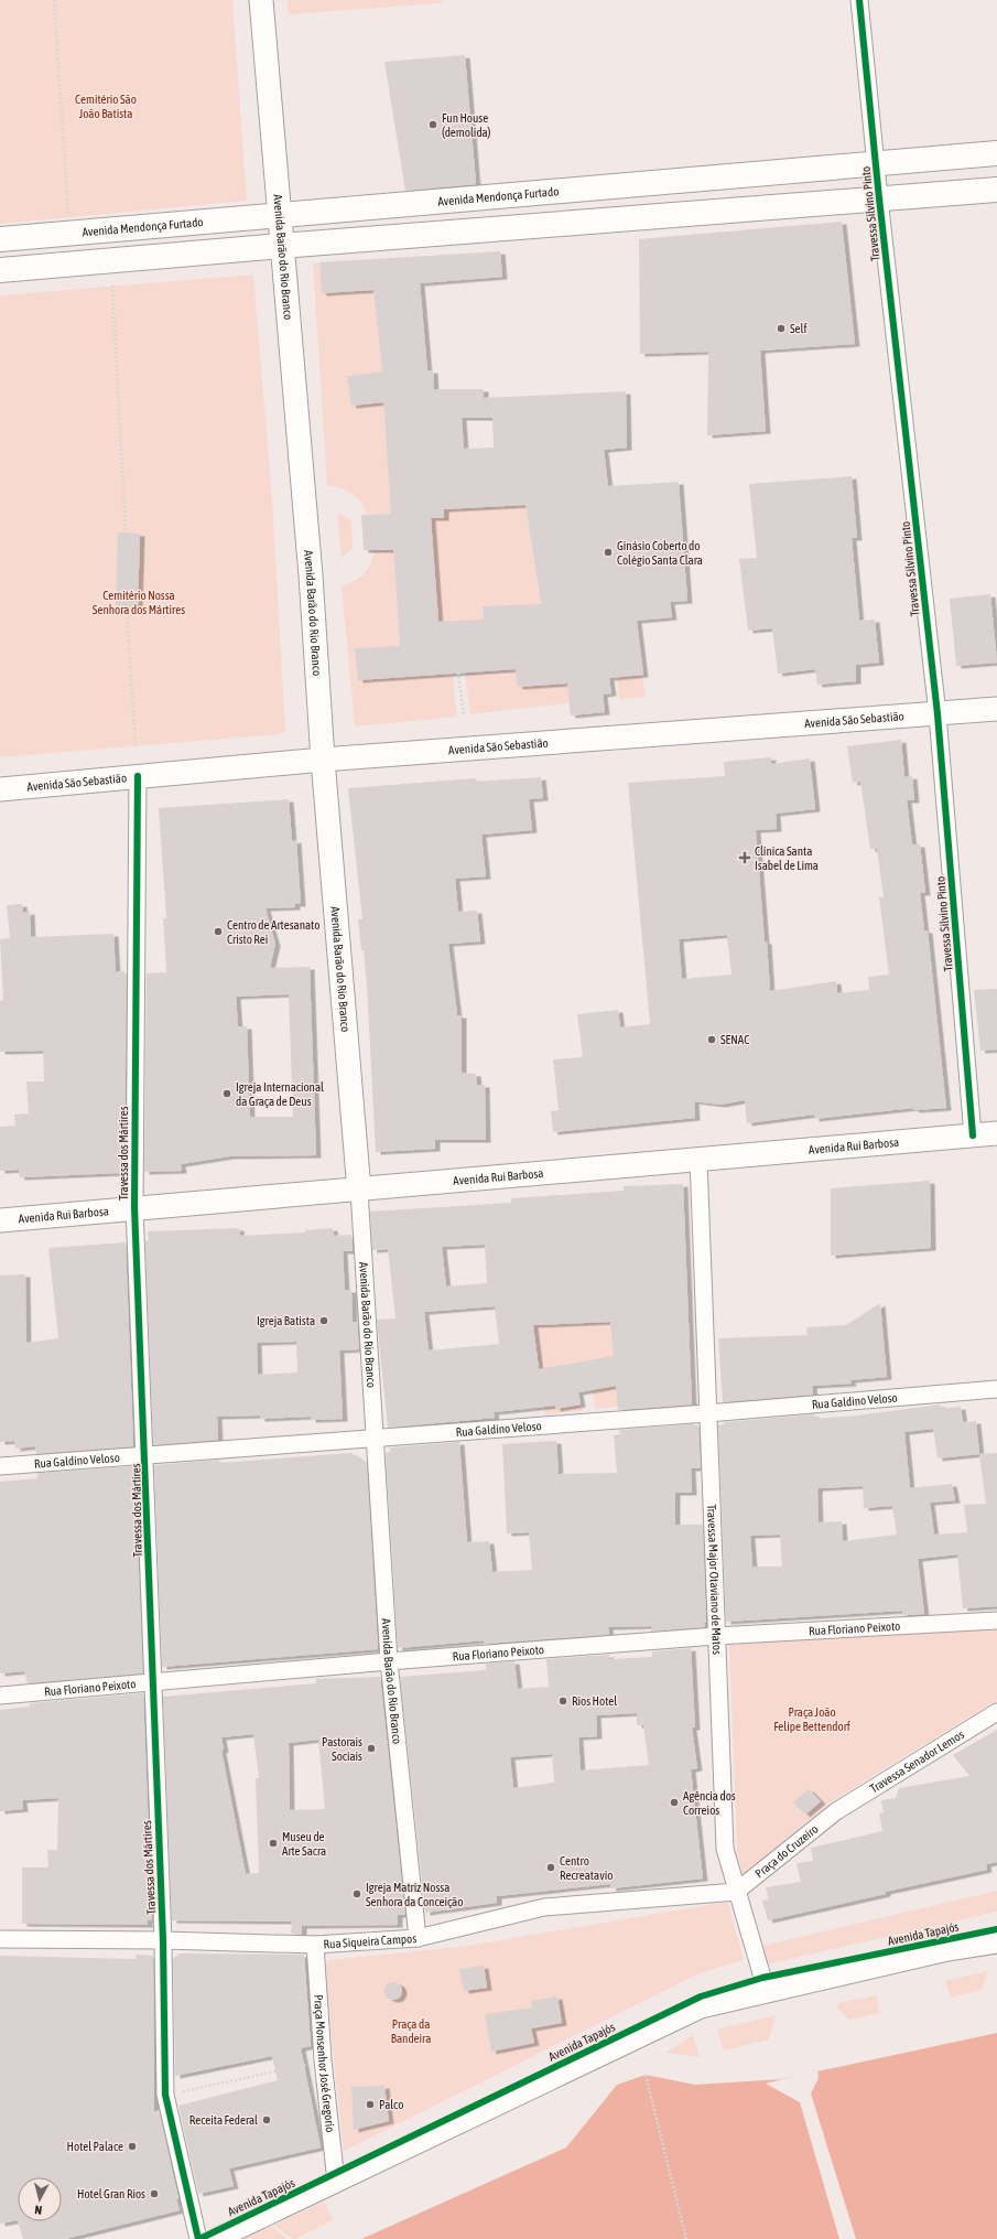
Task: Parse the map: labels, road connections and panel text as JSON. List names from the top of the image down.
{
  "streets": {
    "main road": [
      "Avenida Mendonça Furtado",
      "Avenida Barão do Rio Branco",
      "Avenida São Sebastião",
      "Avenida Rui Barbosa"
    ],
    "street": [
      "Travessa Silvino Pinto",
      "Travessa dos Mártires",
      "Rua Galdino Veloso",
      "Travessa Major Otaviano de Matos",
      "Rua Floriano Peixoto",
      "Travessa Senador Lemos",
      "Praça do Cruzeiro",
      "Rua Siqueira Campos",
      "Praça Monsenhor José Gregorio"
    ],
    "cycle path": ["Avenida Tapajós"]
  },
  "crossings": [
    ["Avenida Mendonça Furtado", "Travessa Silvino Pinto"],
    ["Avenida Mendonça Furtado", "Avenida Barão do Rio Branco"],
    ["Travessa Silvino Pinto", "Avenida São Sebastião"],
    ["Travessa Silvino Pinto", "Avenida Rui Barbosa"],
    ["Avenida Barão do Rio Branco", "Avenida São Sebastião"],
    ["Avenida Barão do Rio Branco", "Avenida Rui Barbosa"],
    ["Avenida Barão do Rio Branco", "Rua Galdino Veloso"],
    ["Avenida Barão do Rio Branco", "Rua Floriano Peixoto"],
    ["Avenida Barão do Rio Branco", "Rua Siqueira Campos"],
    ["Avenida São Sebastião", "Travessa dos Mártires"],
    ["Avenida Rui Barbosa", "Travessa dos Mártires"],
    ["Avenida Rui Barbosa", "Travessa Major Otaviano de Matos"],
    ["Travessa dos Mártires", "Rua Galdino Veloso"],
    ["Travessa dos Mártires", "Rua Floriano Peixoto"],
    ["Travessa dos Mártires", "Rua Siqueira Campos"],
    ["Rua Galdino Veloso", "Travessa Major Otaviano de Matos"],
    ["Travessa Major Otaviano de Matos", "Rua Floriano Peixoto"],
    ["Travessa Major Otaviano de Matos", "Praça do Cruzeiro"],
    ["Travessa Major Otaviano de Matos", "Rua Siqueira Campos"],
    ["Travessa Senador Lemos", "Praça do Cruzeiro"],
    ["Praça do Cruzeiro", "Rua Siqueira Campos"],
    ["Rua Siqueira Campos", "Praça Monsenhor José Gregorio"]
  ],
  "parks": [
    "Cemitério São João Batista",
    "Cemitério Nossa Senhora dos Mártires",
    "Praça João Felipe Bettendorf",
    "Praça da Bandeira"
  ],
  "places": {
    "other": [
      "Fun House (demolida)",
      "Self",
      "Ginásio Coberto do Colégio Santa Clara",
      "Centro de Artesanato Cristo Rei",
      "SENAC",
      "Igreja Internacional da Graça de Deus",
      "Igreja Batista",
      "Rios Hotel",
      "Pastorais Sociais",
      "Agência dos Correios",
      "Museu de Arte Sacra",
      "Centro Recreatavio",
      "Igreja Matriz Nossa Senhora da Conceição",
      "Palco",
      "Receita Federal",
      "Hotel Palace",
      "Hotel Gran Rios"
    ],
    "health": ["Clínica Santa Isabel de Lima"]
  },
  "north": "bottom"
}
